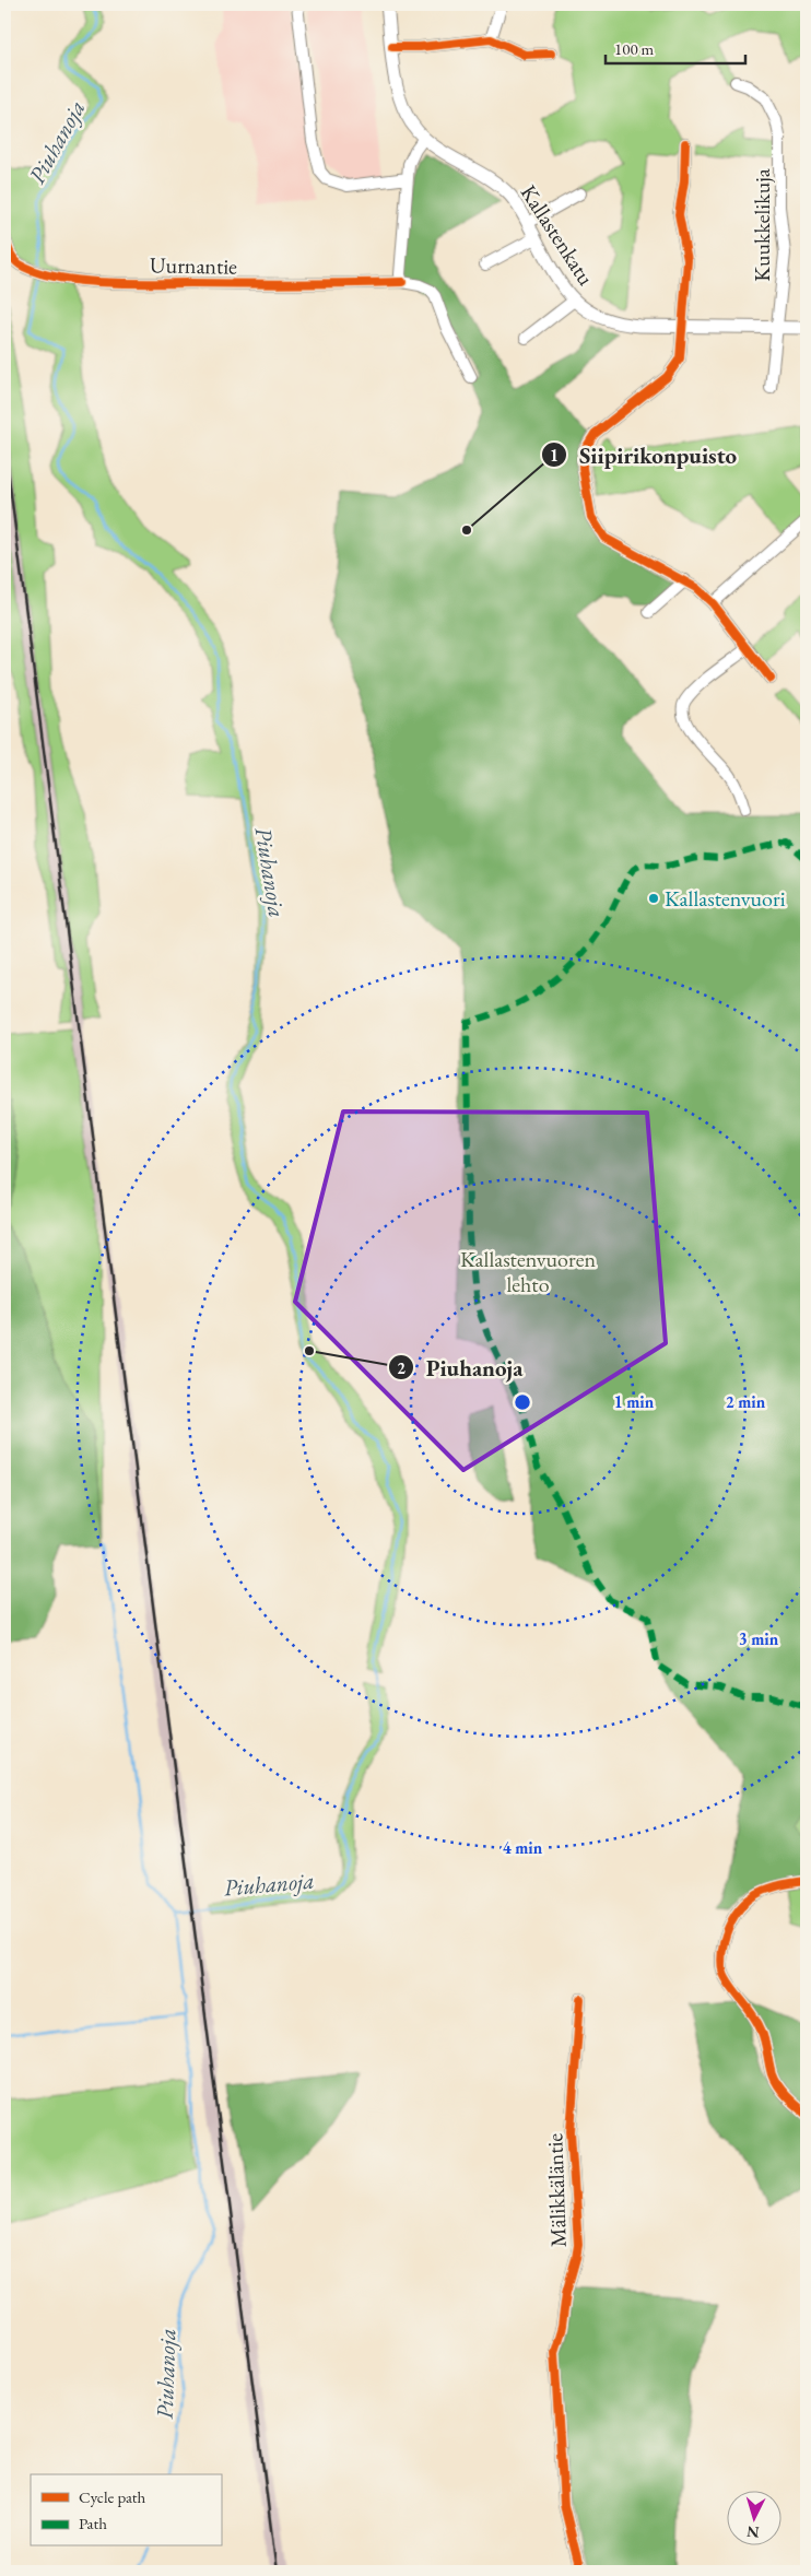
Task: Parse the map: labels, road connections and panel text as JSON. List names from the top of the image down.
{
  "streets": {
    "street": [
      "Kuukkelikuja",
      "Kallastenkatu",
      "Uurnantie",
      "Mälikkäläntie"
    ]
  },
  "crossings": [
    ["Kuukkelikuja", "Kallastenkatu"]
  ],
  "water": ["Piuhanoja"],
  "parks": ["Kallastenvuoren lehto"],
  "places": ["Siipirikonpuisto", "Kallastenvuori", "Piuhanoja"],
  "legend": ["Cycle path", "Path"],
  "scale_bar": "100 m",
  "north": "bottom",
  "rings": [
    "1 min",
    "2 min",
    "3 min",
    "4 min"
  ]
}
